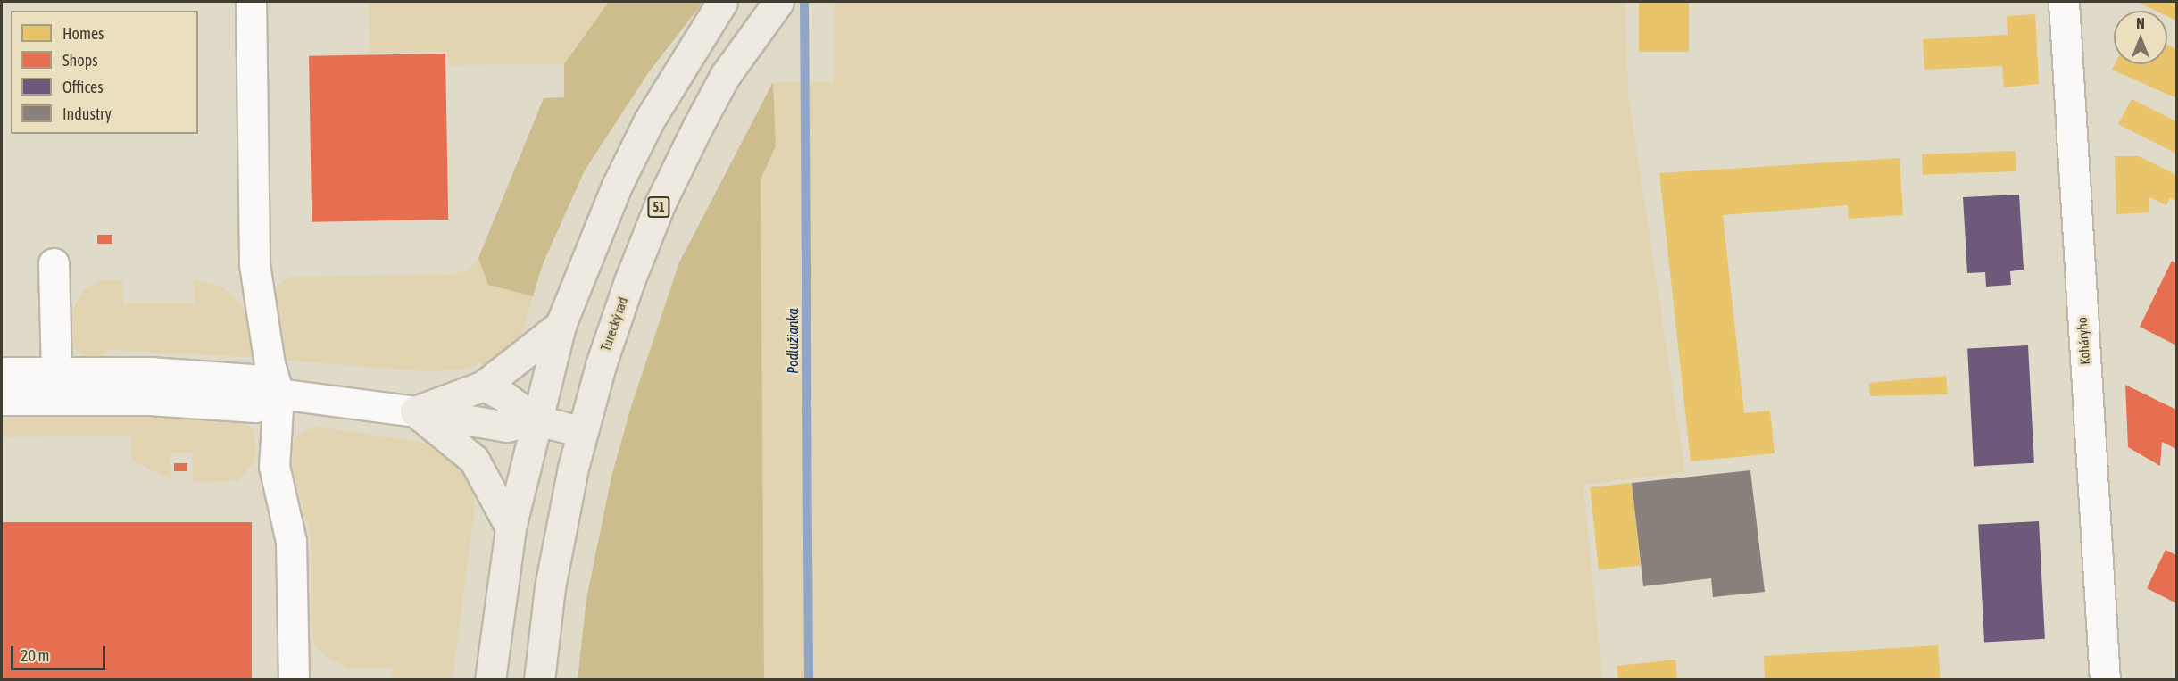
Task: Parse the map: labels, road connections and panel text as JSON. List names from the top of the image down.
{
  "streets": {
    "main road": ["51", "Turecký rad"],
    "street": ["Koháryho"]
  },
  "water": ["Podlužianka"],
  "legend": [
    "Homes",
    "Shops",
    "Offices",
    "Industry"
  ],
  "scale_bar": "20 m",
  "north": "top"
}
